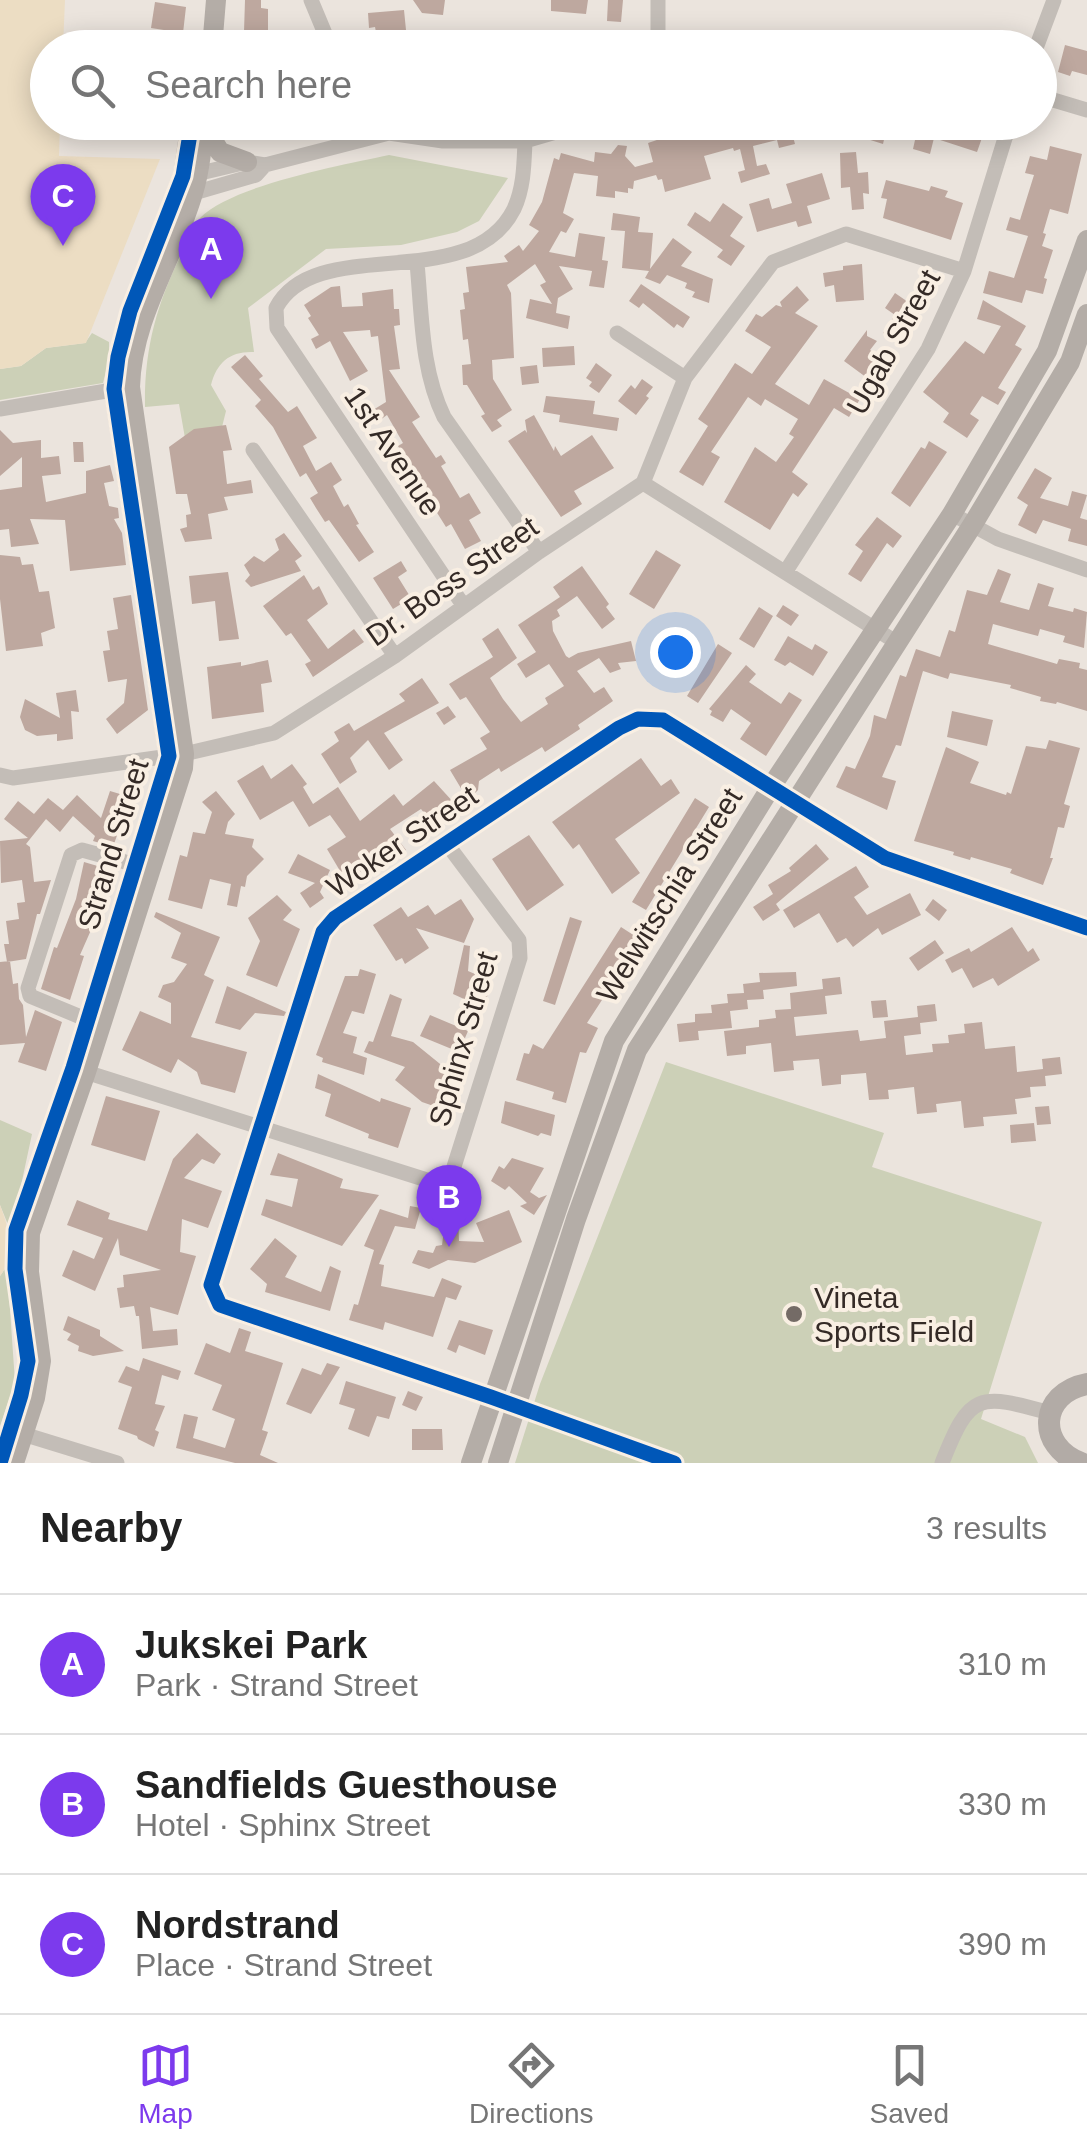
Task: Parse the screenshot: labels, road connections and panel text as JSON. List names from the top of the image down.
{
  "streets": {
    "street": [
      "Ugab Street",
      "1st Avenue",
      "Dr. Boss Street",
      "Woker Street",
      "Strand Street",
      "Welwitschia Street",
      "Sphinx Street"
    ]
  },
  "crossings": [
    ["1st Avenue", "Dr. Boss Street"],
    ["Dr. Boss Street", "Strand Street"],
    ["Woker Street", "Welwitschia Street"],
    ["Woker Street", "Sphinx Street"],
    ["Strand Street", "Sphinx Street"]
  ],
  "places": ["Vineta Sports Field"],
  "page": {
    "search": "Search here",
    "pins": ["C", "A", "B"],
    "heading": ["Nearby", "3 results"],
    "list": [
      {
        "mark": "A",
        "name": "Jukskei Park",
        "note": "Park · Strand Street",
        "value": "310 m"
      },
      {
        "mark": "B",
        "name": "Sandfields Guesthouse",
        "note": "Hotel · Sphinx Street",
        "value": "330 m"
      },
      {
        "mark": "C",
        "name": "Nordstrand",
        "note": "Place · Strand Street",
        "value": "390 m"
      }
    ],
    "nav": ["Map", "Directions", "Saved"]
  }
}
